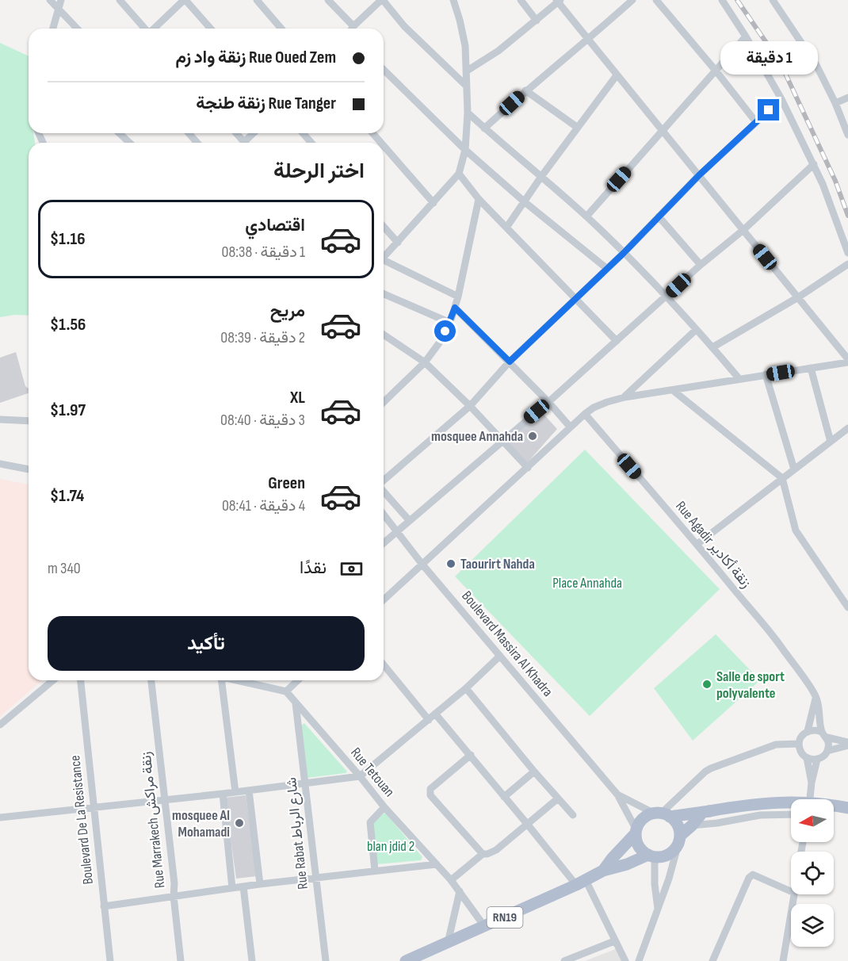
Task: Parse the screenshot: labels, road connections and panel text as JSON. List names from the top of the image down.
{
  "streets": {
    "main road": ["RN19"],
    "street": [
      "Rue Agadir زنقة أكادير",
      "Boulevard Massira Al Khadra",
      "Rue Tetouan",
      "Boulevard De La Resistance",
      "Rue Marrakech زنقة مراكش",
      "Rue Rabat شارع الرباط"
    ]
  },
  "crossings": [
    ["Rue Tetouan", "Rue Rabat شارع الرباط"],
    ["Rue Tetouan", "RN19"]
  ],
  "parks": ["Place Annahda", "blan jdid 2"],
  "places": [
    "mosquee Annahda",
    "Taourirt Nahda",
    "Salle de sport polyvalente",
    "mosquee Al Mohamadi"
  ],
  "north": "left",
  "page": {
    "banner": ["Rue Oued Zem زنقة واد زم", "Rue Tanger زنقة طنجة"],
    "bubble": "1 دقيقة",
    "heading": "اختر الرحلة",
    "list": [
      {
        "name": "اقتصادي",
        "note": "1 دقيقة · 08:38",
        "value": "$1.16"
      },
      {
        "name": "مريح",
        "note": "2 دقيقة · 08:39",
        "value": "$1.56"
      },
      {
        "name": "XL",
        "note": "3 دقيقة · 08:40",
        "value": "$1.97"
      },
      {
        "name": "Green",
        "note": "4 دقيقة · 08:41",
        "value": "$1.74"
      }
    ],
    "pay": ["نقدًا", "340 m"],
    "buttons": "تأكيد"
  }
}
